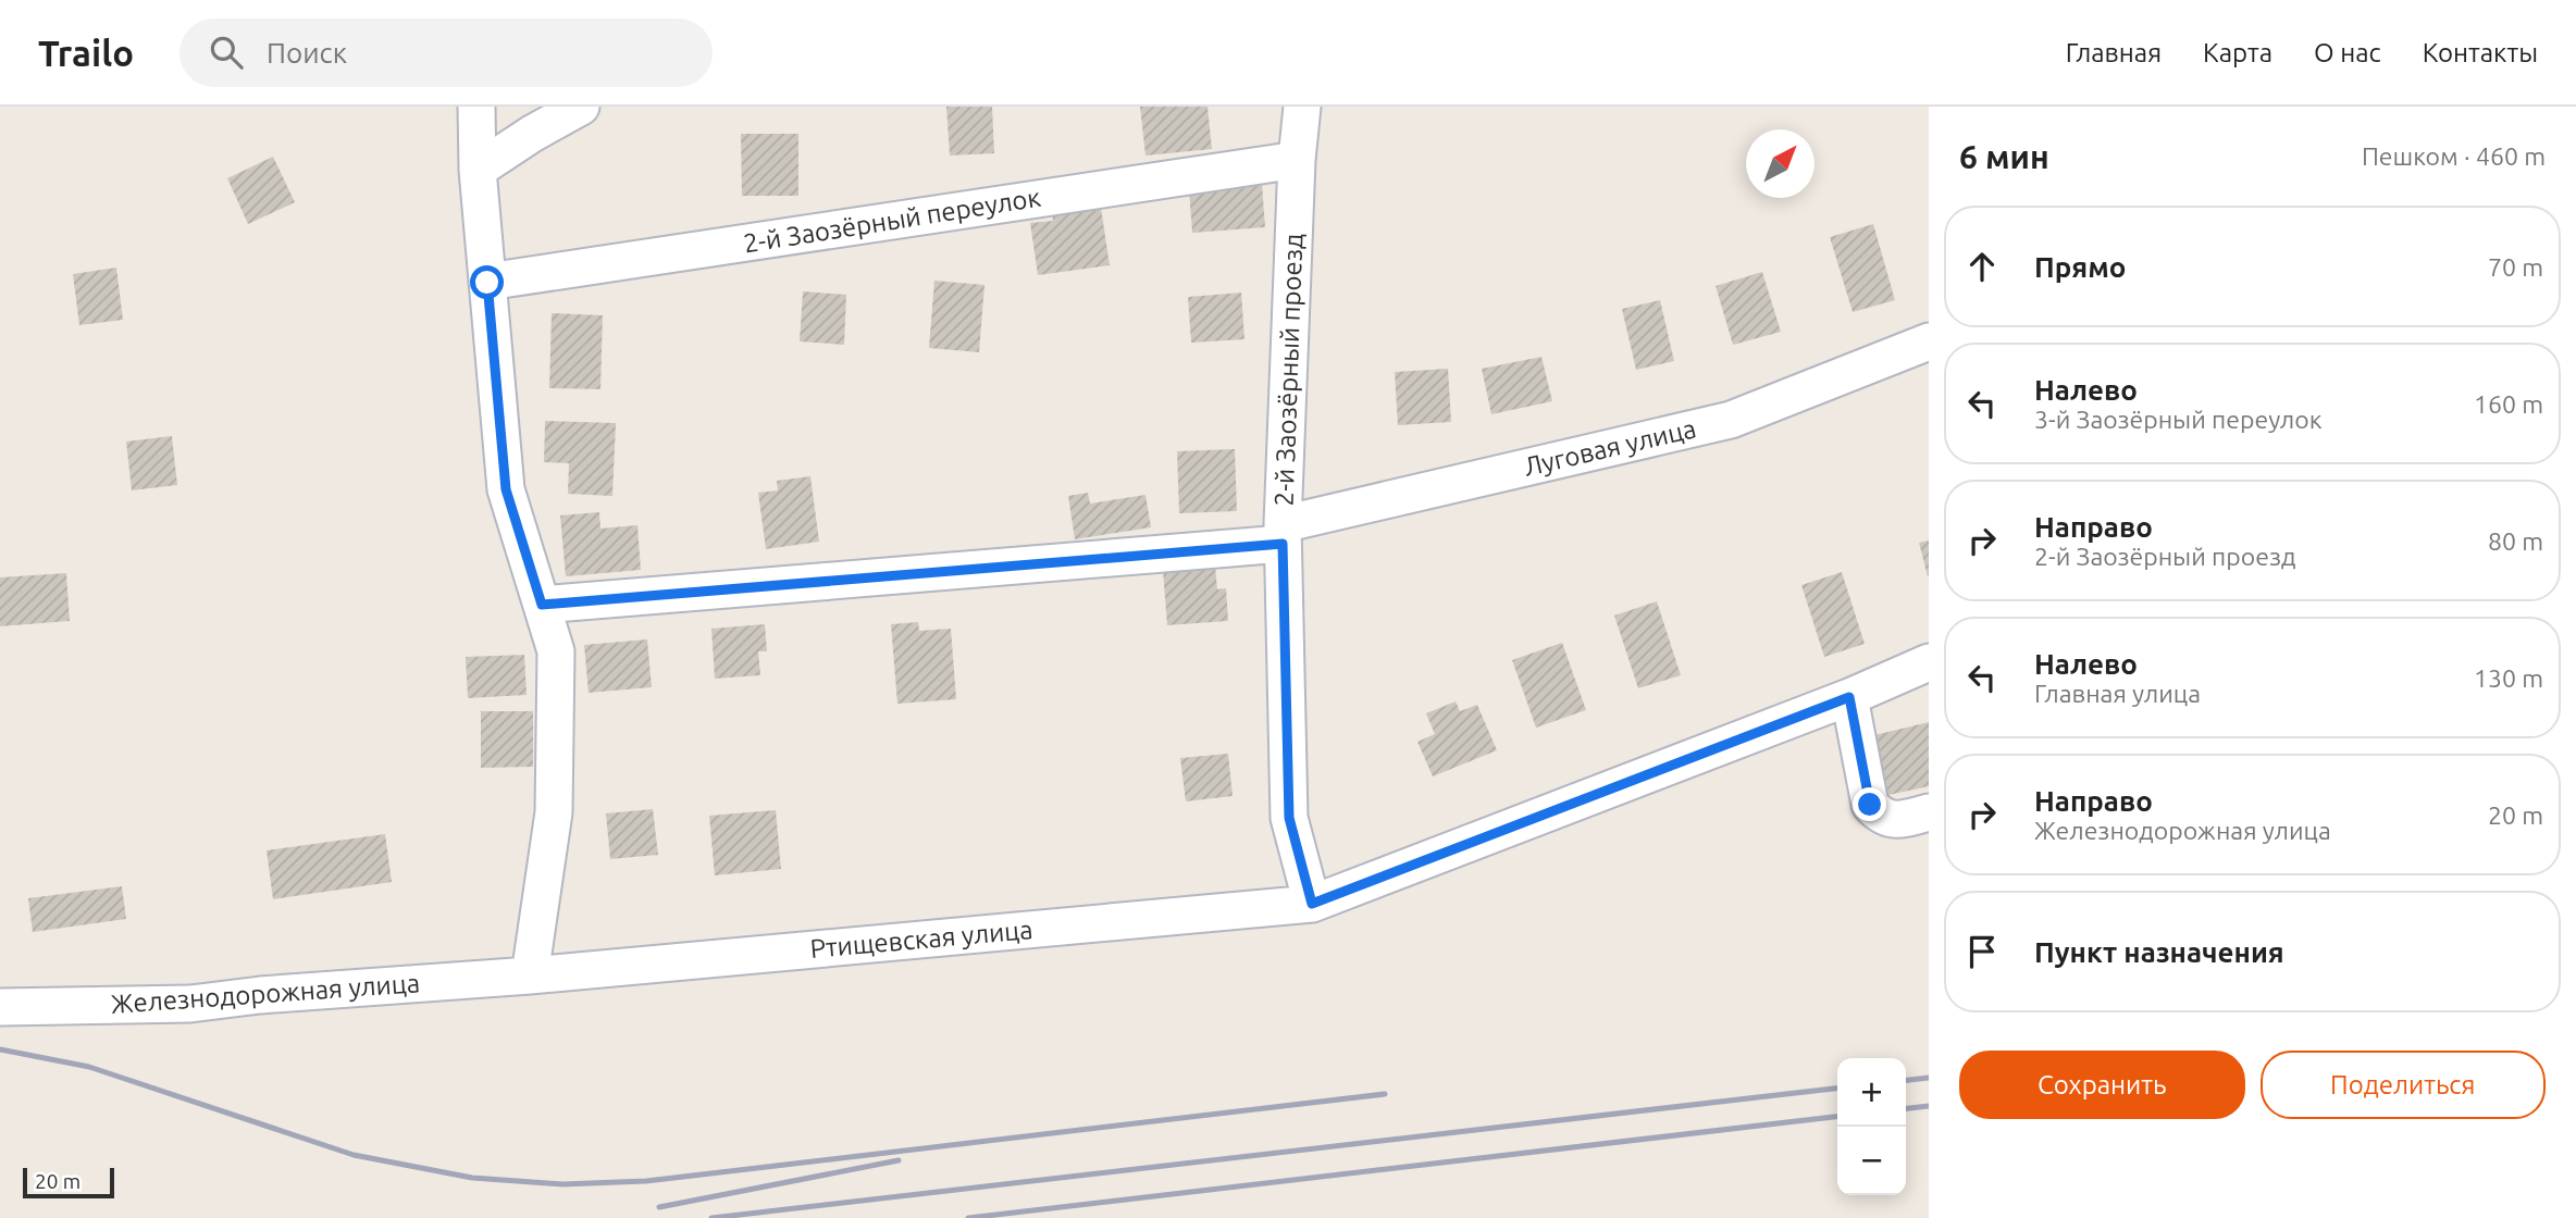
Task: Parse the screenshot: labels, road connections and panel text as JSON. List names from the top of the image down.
{
  "streets": {
    "street": [
      "2-й Заозёрный переулок",
      "2-й Заозёрный проезд",
      "Луговая улица",
      "Ртищевская улица",
      "Железнодорожная улица"
    ]
  },
  "crossings": [
    ["2-й Заозёрный переулок", "2-й Заозёрный проезд"],
    ["2-й Заозёрный проезд", "Луговая улица"],
    ["2-й Заозёрный проезд", "Ртищевская улица"],
    ["Ртищевская улица", "Железнодорожная улица"]
  ],
  "scale_bar": "20 m",
  "north": "top right",
  "page": {
    "header": "Trailo",
    "search": "Поиск",
    "nav": [
      "Главная",
      "Карта",
      "О нас",
      "Контакты"
    ],
    "heading": ["6 мин", "Пешком · 460 m"],
    "list": [
      ["Прямо", "70 m"],
      ["Налево", "3-й Заозёрный переулок", "160 m"],
      ["Направо", "2-й Заозёрный проезд", "80 m"],
      ["Налево", "Главная улица", "130 m"],
      ["Направо", "Железнодорожная улица", "20 m"],
      "Пункт назначения"
    ],
    "buttons": ["Сохранить", "Поделиться"],
    "map_buttons": ["+", "−"],
    "scale": "20 m"
  }
}
